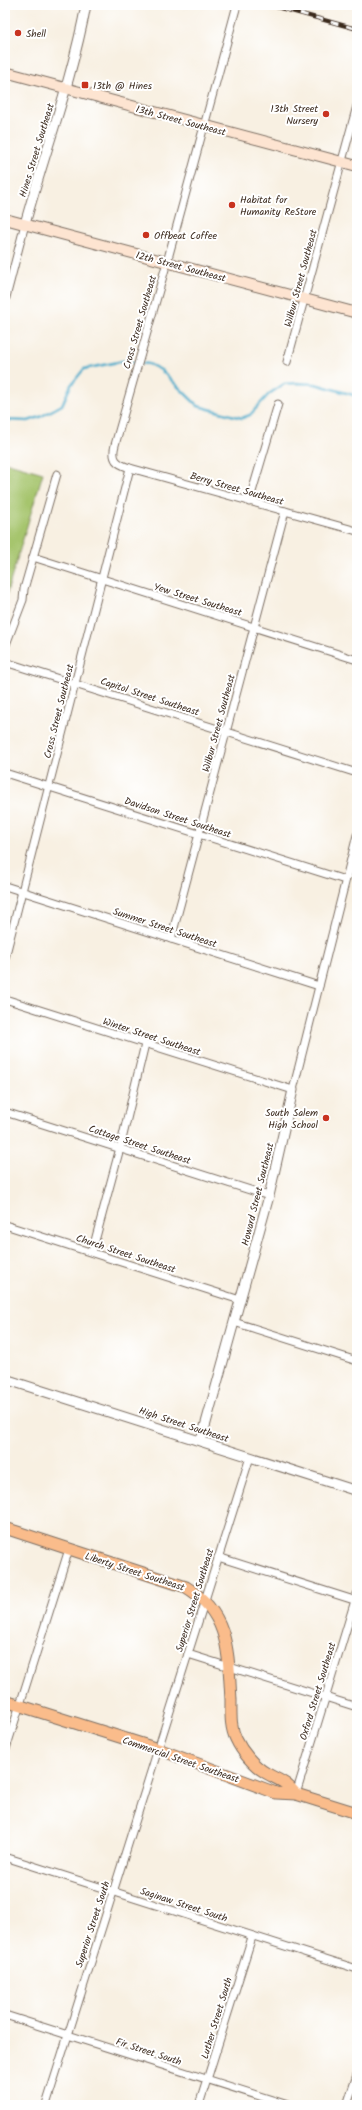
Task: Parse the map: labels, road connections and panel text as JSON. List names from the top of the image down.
{
  "streets": {
    "main road": [
      "13th Street Southeast",
      "12th Street Southeast",
      "Liberty Street Southeast",
      "Commercial Street Southeast"
    ],
    "street": [
      "Hines Street Southeast",
      "Wilbur Street Southeast",
      "Cross Street Southeast",
      "Berry Street Southeast",
      "Yew Street Southeast",
      "Capitol Street Southeast",
      "Davidson Street Southeast",
      "Summer Street Southeast",
      "Winter Street Southeast",
      "Cottage Street Southeast",
      "Howard Street Southeast",
      "Church Street Southeast",
      "High Street Southeast",
      "Superior Street Southeast",
      "Oxford Street Southeast",
      "Saginaw Street South",
      "Superior Street South",
      "Luther Street South",
      "Fir Street South"
    ]
  },
  "crossings": [
    ["13th Street Southeast", "Hines Street Southeast"],
    ["13th Street Southeast", "Wilbur Street Southeast"],
    ["13th Street Southeast", "Cross Street Southeast"],
    ["Hines Street Southeast", "12th Street Southeast"],
    ["12th Street Southeast", "Wilbur Street Southeast"],
    ["12th Street Southeast", "Cross Street Southeast"],
    ["Wilbur Street Southeast", "Berry Street Southeast"],
    ["Wilbur Street Southeast", "Yew Street Southeast"],
    ["Wilbur Street Southeast", "Capitol Street Southeast"],
    ["Wilbur Street Southeast", "Davidson Street Southeast"],
    ["Wilbur Street Southeast", "Summer Street Southeast"],
    ["Cross Street Southeast", "Berry Street Southeast"],
    ["Cross Street Southeast", "Yew Street Southeast"],
    ["Cross Street Southeast", "Capitol Street Southeast"],
    ["Cross Street Southeast", "Davidson Street Southeast"],
    ["Cross Street Southeast", "Summer Street Southeast"],
    ["Davidson Street Southeast", "Howard Street Southeast"],
    ["Summer Street Southeast", "Howard Street Southeast"],
    ["Winter Street Southeast", "Howard Street Southeast"],
    ["Cottage Street Southeast", "Howard Street Southeast"],
    ["Howard Street Southeast", "Church Street Southeast"],
    ["Howard Street Southeast", "High Street Southeast"],
    ["High Street Southeast", "Superior Street Southeast"],
    ["Liberty Street Southeast", "Superior Street Southeast"],
    ["Liberty Street Southeast", "Oxford Street Southeast"],
    ["Liberty Street Southeast", "Commercial Street Southeast"],
    ["Superior Street Southeast", "Commercial Street Southeast"],
    ["Superior Street Southeast", "Superior Street South"],
    ["Oxford Street Southeast", "Commercial Street Southeast"],
    ["Commercial Street Southeast", "Superior Street South"],
    ["Saginaw Street South", "Superior Street South"],
    ["Saginaw Street South", "Luther Street South"],
    ["Superior Street South", "Fir Street South"],
    ["Luther Street South", "Fir Street South"]
  ],
  "places": {
    "other": [
      "Shell",
      "13th Street Nursery",
      "Habitat for Humanity ReStore",
      "Offbeat Coffee",
      "South Salem High School"
    ],
    "transit": ["13th @ Hines"]
  }
}
